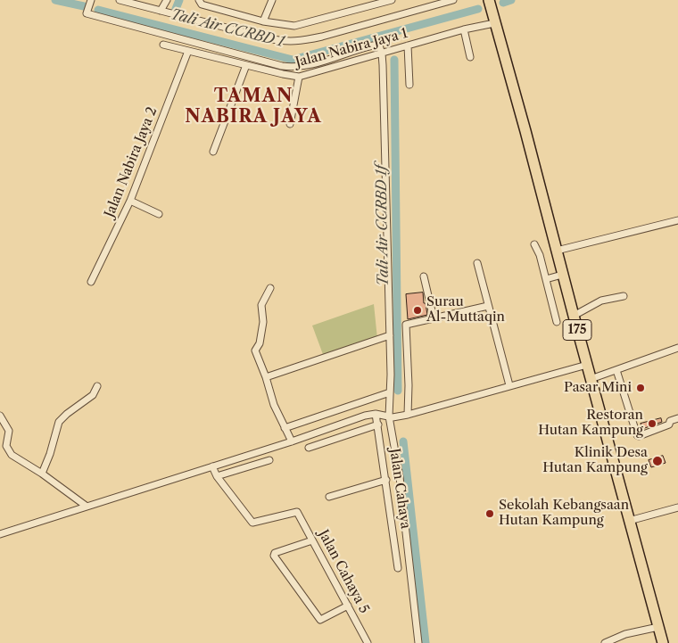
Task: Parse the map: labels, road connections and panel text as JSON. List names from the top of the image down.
{
  "streets": {
    "main road": ["175"],
    "street": [
      "Jalan Nabira Jaya 1",
      "Jalan Nabira Jaya 2",
      "Jalan Cahaya",
      "Jalan Cahaya 5"
    ]
  },
  "crossings": [
    ["Jalan Nabira Jaya 1", "Jalan Nabira Jaya 2"],
    ["Jalan Nabira Jaya 1", "175"]
  ],
  "districts": ["TAMAN NABIRA JAYA"],
  "water": ["Tali Air CCRBD 1", "Tali Air CCRBD 1f"],
  "places": [
    "Surau Al-Muttaqin",
    "Pasar Mini",
    "Restoran Hutan Kampung",
    "Klinik Desa Hutan Kampung",
    "Sekolah Kebangsaan Hutan Kampung"
  ]
}
